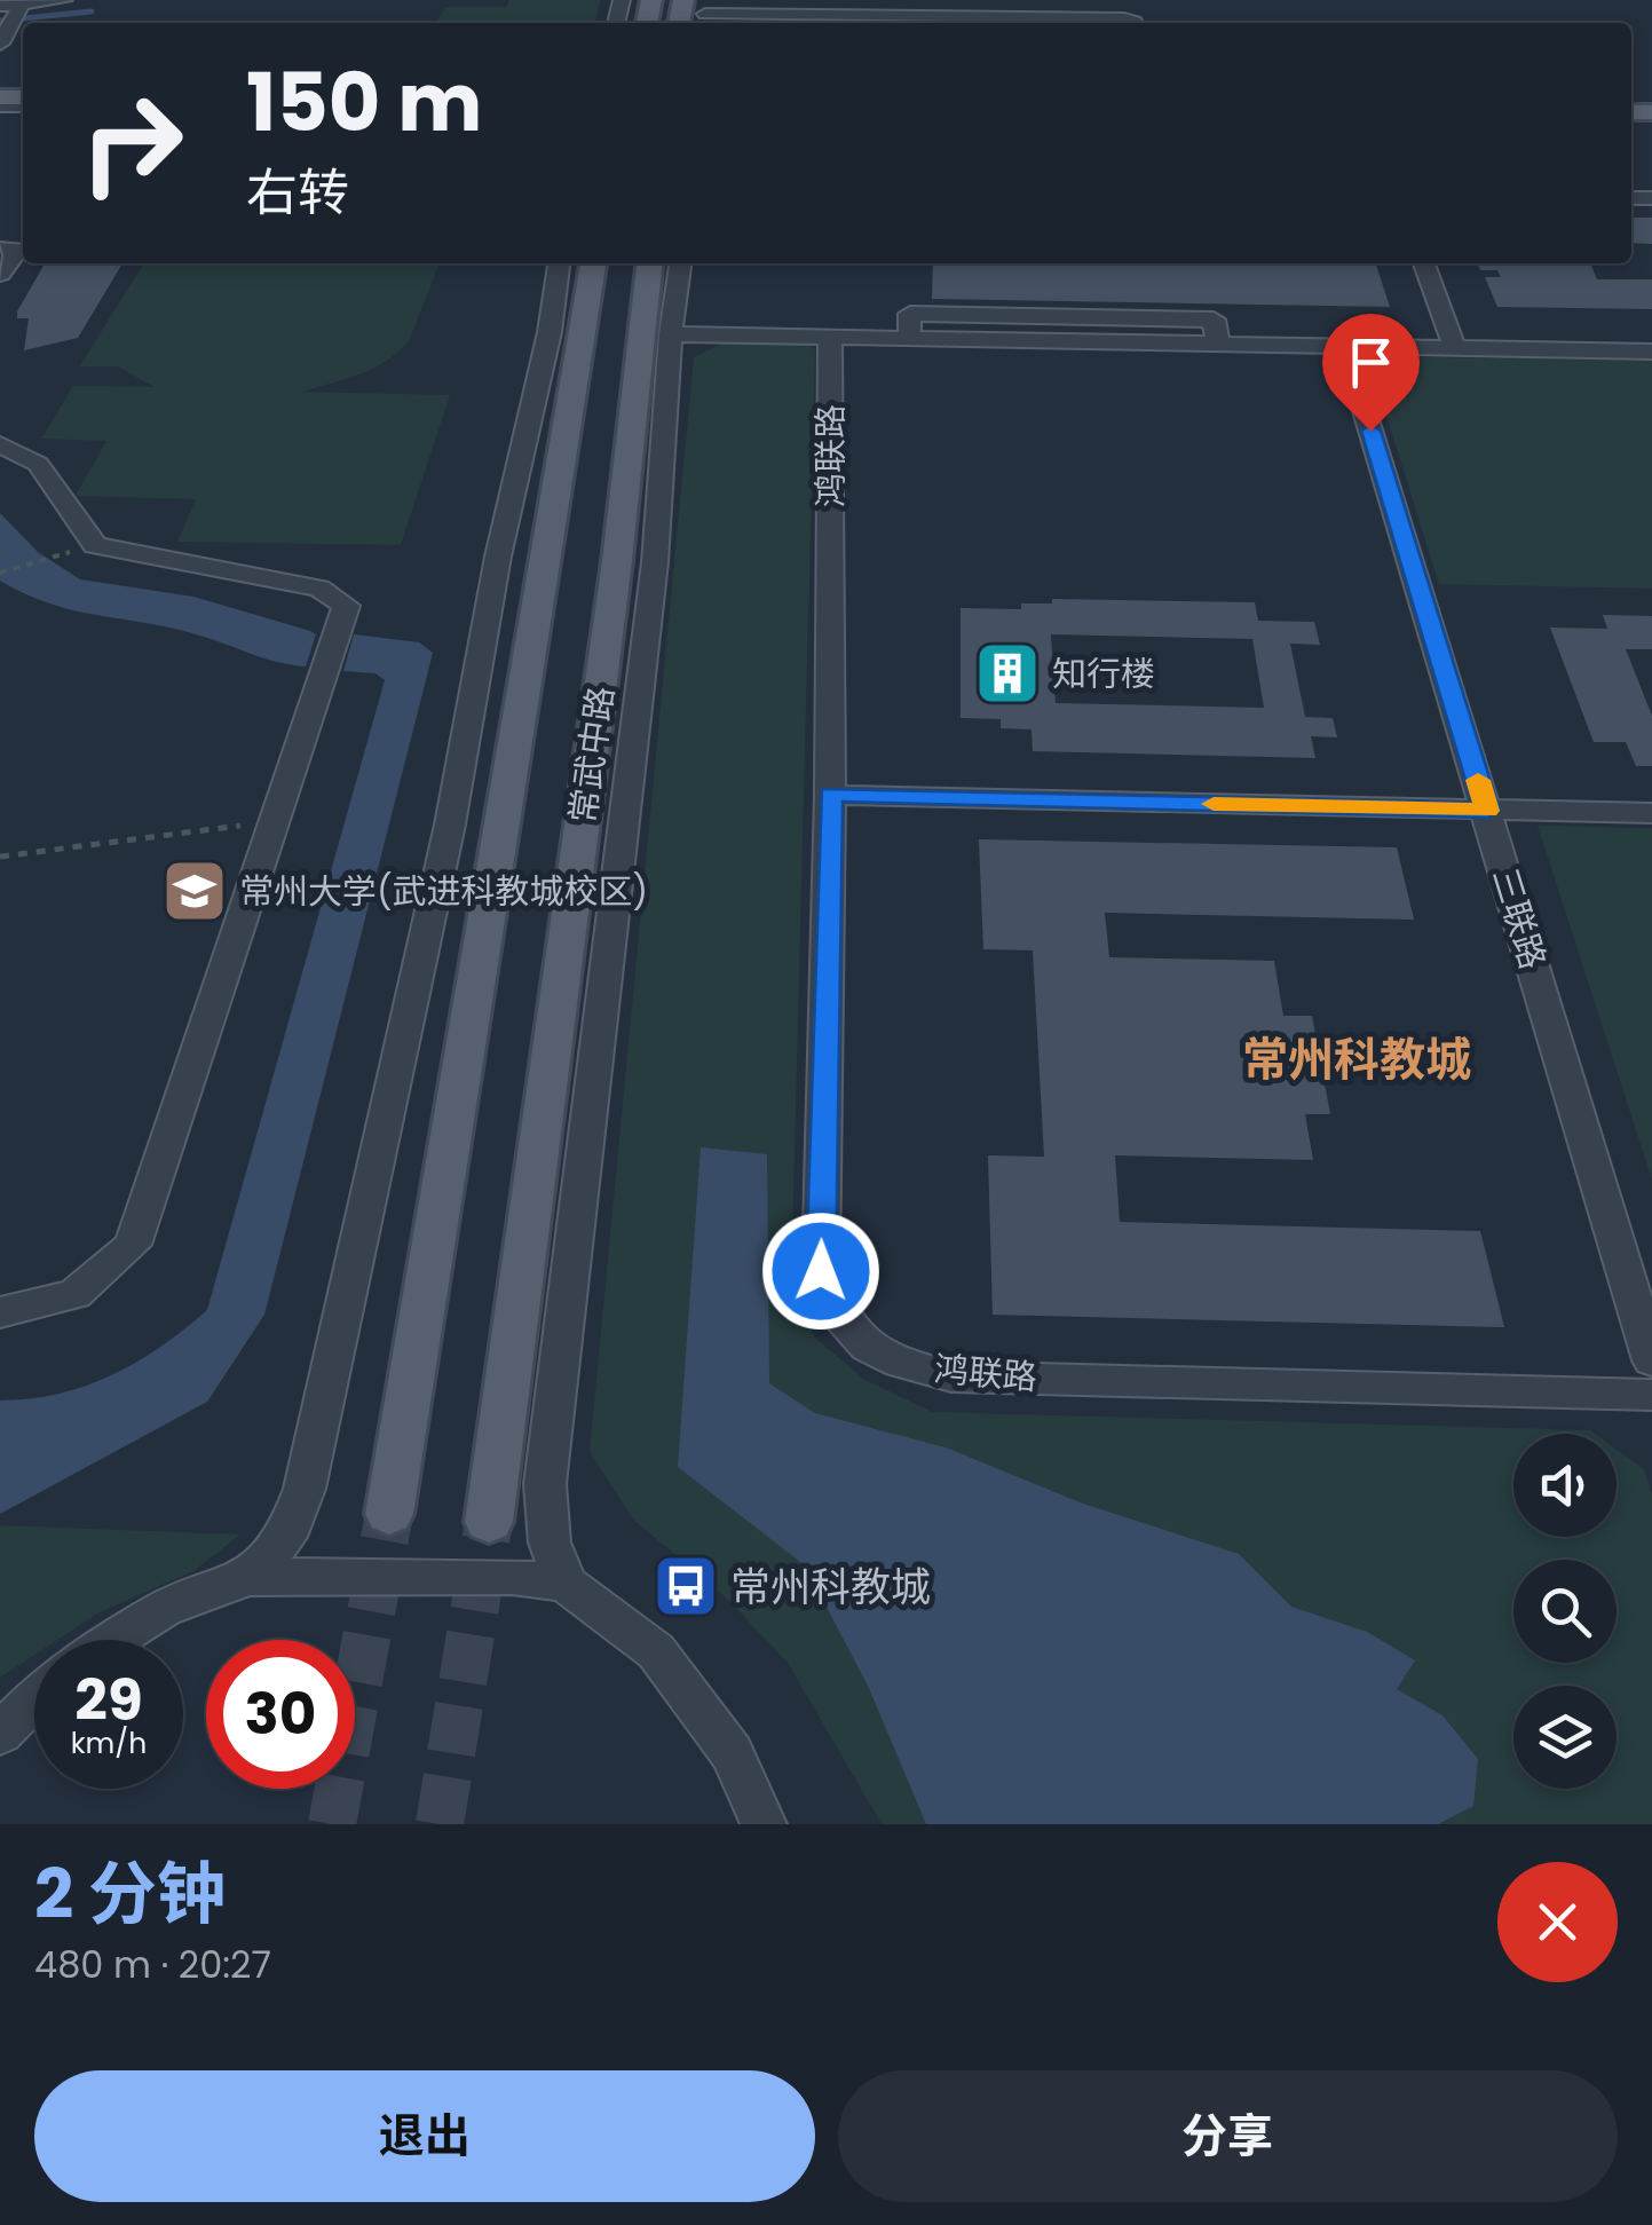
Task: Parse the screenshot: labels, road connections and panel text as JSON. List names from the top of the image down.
{
  "streets": {
    "main road": ["常武中路"],
    "street": ["鸿联路", "三联路"]
  },
  "districts": ["常州科教城"],
  "places": {
    "building": ["知行楼"],
    "school or university": ["常州大学(武进科教城校区)"],
    "bus stop": ["常州科教城"]
  },
  "page": {
    "turn": ["150 m", "右转"],
    "speed": "29 km/h",
    "limit": "30",
    "heading": ["2 分钟", "480 m · 20:27"],
    "buttons": ["退出", "分享"]
  }
}
